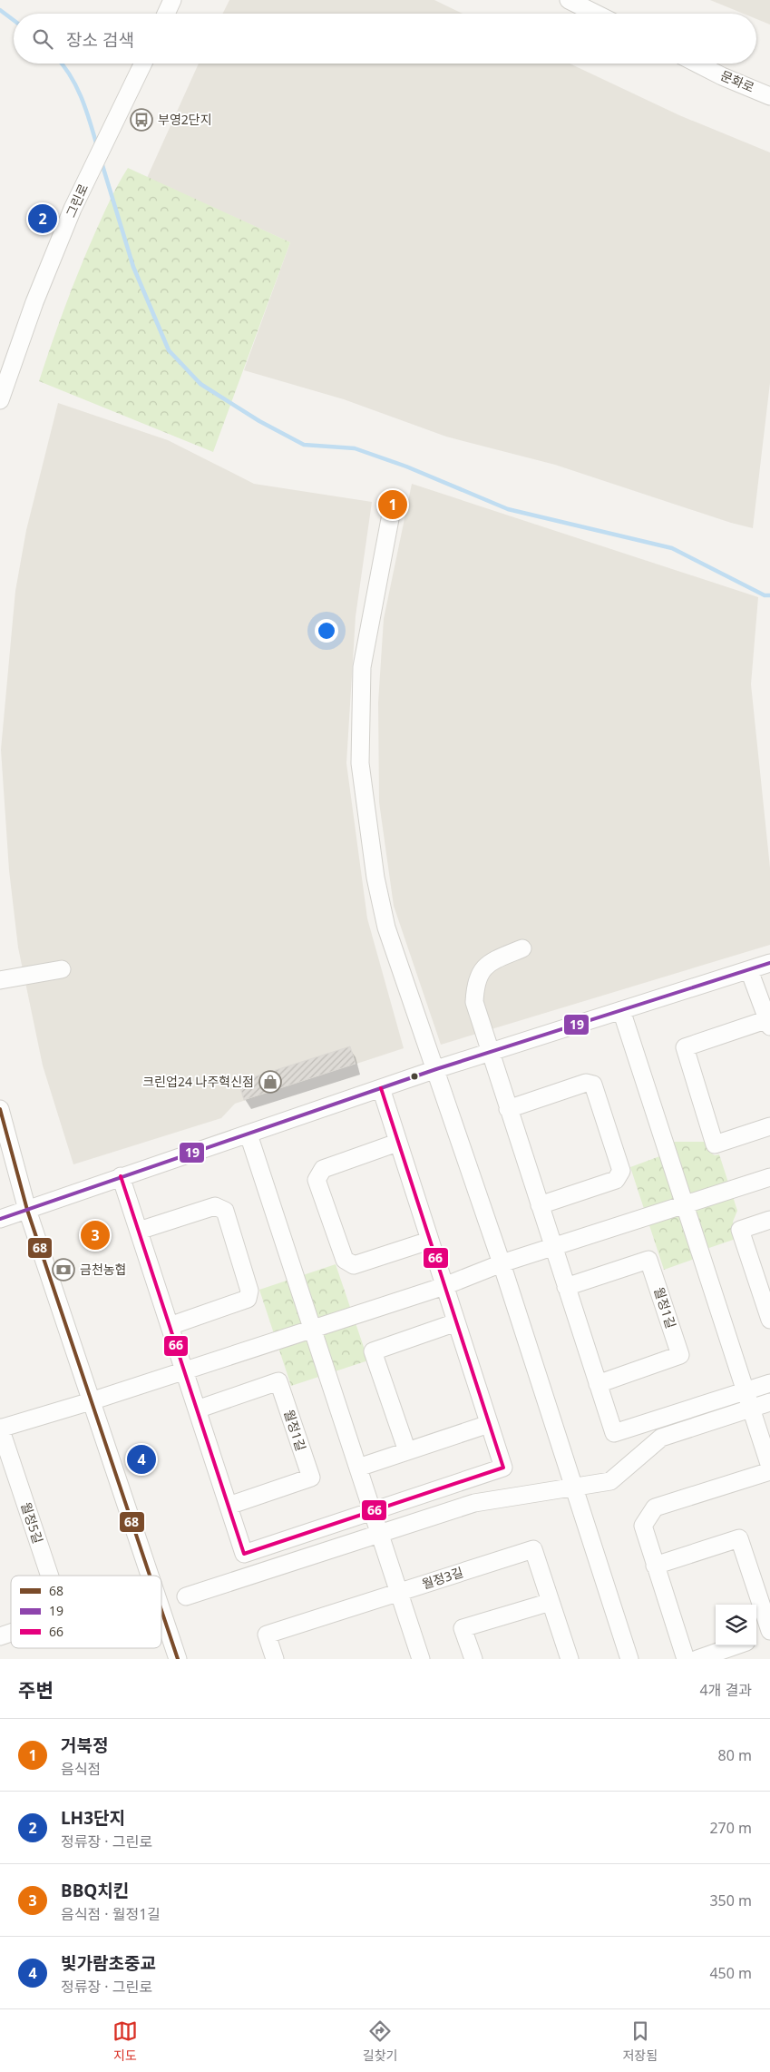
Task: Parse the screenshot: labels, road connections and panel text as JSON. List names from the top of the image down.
{
  "streets": {
    "street": [
      "문화로",
      "그린로",
      "월정1길",
      "월정5길",
      "월정3길"
    ]
  },
  "places": {
    "bus stop": ["부영2단지"],
    "shop": ["크린업24 나주혁신점"],
    "bank": ["금천농협"]
  },
  "lines": ["transit line 19", "transit line 66", "transit line 68"],
  "legend": ["68", "19", "66"],
  "page": {
    "search": "장소 검색",
    "pins": [
      "2",
      "1",
      "3",
      "4"
    ],
    "heading": ["주변", "4개 결과"],
    "list": [
      {
        "mark": "1",
        "name": "거북정",
        "note": "음식점",
        "value": "80 m"
      },
      {
        "mark": "2",
        "name": "LH3단지",
        "note": "정류장 · 그린로",
        "value": "270 m"
      },
      {
        "mark": "3",
        "name": "BBQ치킨",
        "note": "음식점 · 월정1길",
        "value": "350 m"
      },
      {
        "mark": "4",
        "name": "빛가람초중교",
        "note": "정류장 · 그린로",
        "value": "450 m"
      }
    ],
    "nav": ["지도", "길찾기", "저장됨"]
  }
}
